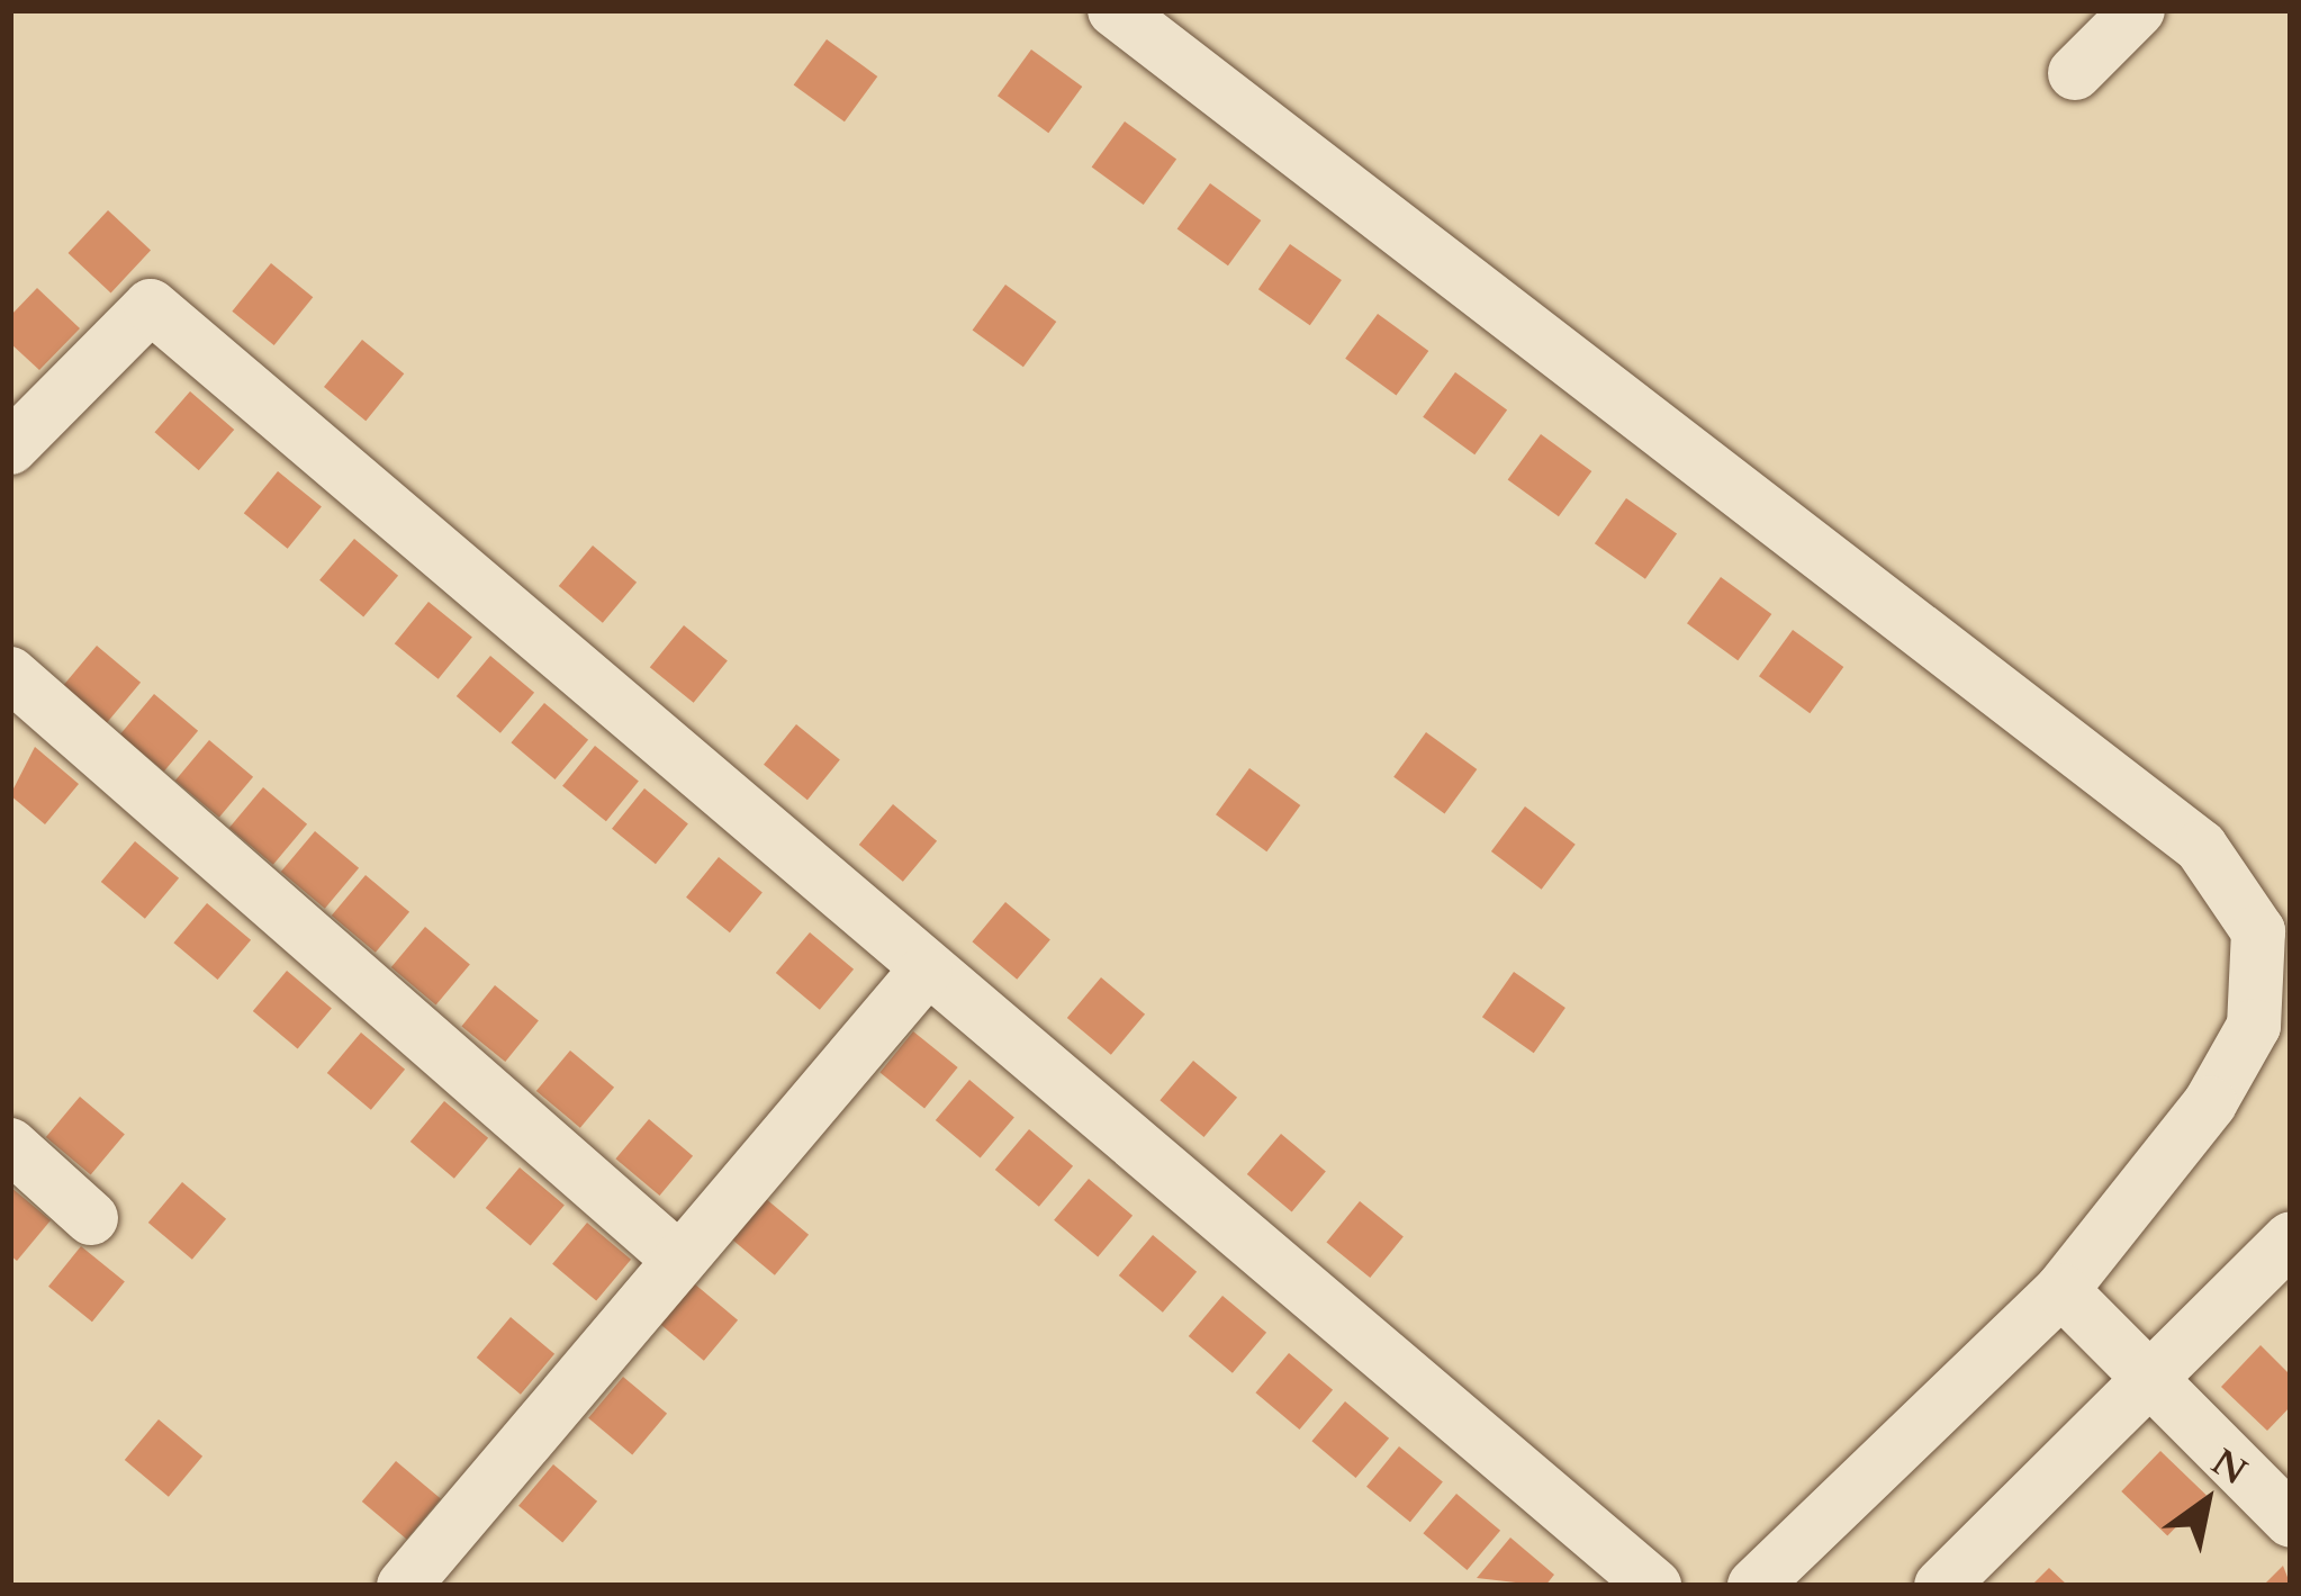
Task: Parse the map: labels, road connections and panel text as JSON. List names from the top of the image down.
{
  "north": "top right"
}
